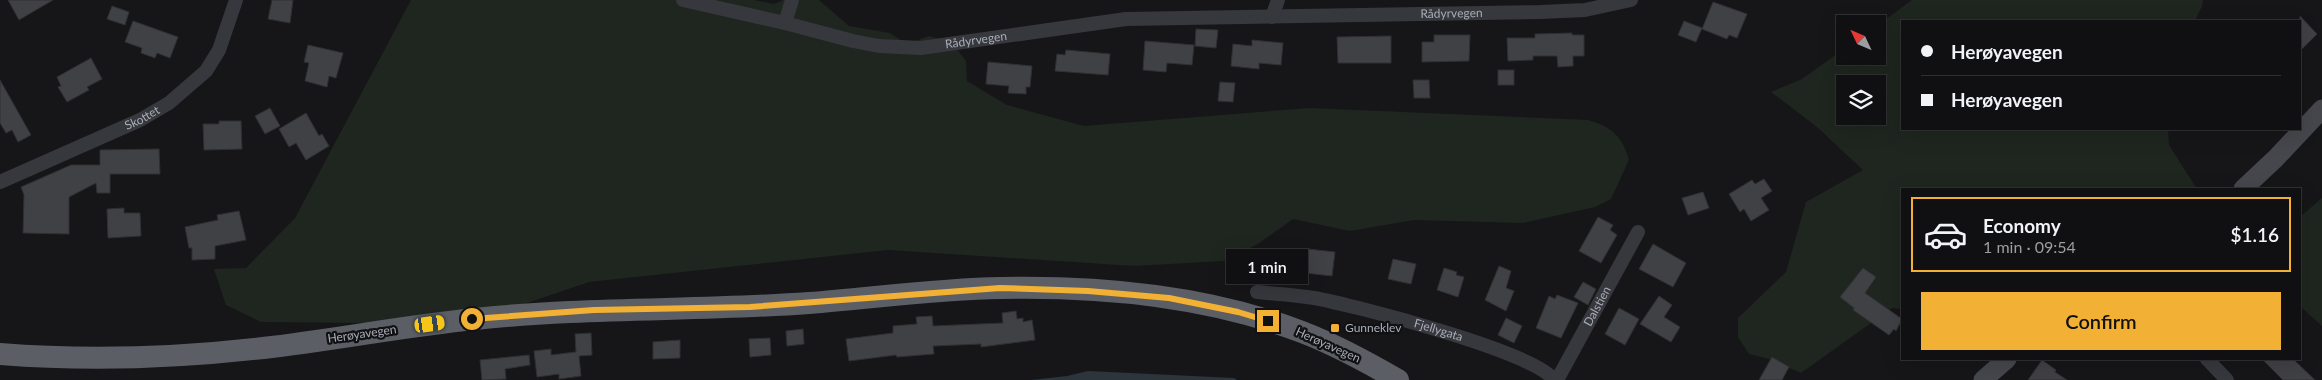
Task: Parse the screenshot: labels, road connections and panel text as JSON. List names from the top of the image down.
{
  "streets": {
    "highway": ["Herøyavegen"],
    "street": [
      "Rådyrvegen",
      "Skottet",
      "Dalstien",
      "Fjellygata"
    ]
  },
  "crossings": [
    ["Dalstien", "Fjellygata"]
  ],
  "places": {
    "transit": ["Gunneklev"]
  },
  "north": "top left",
  "page": {
    "banner": ["Herøyavegen", "Herøyavegen"],
    "list": [
      {
        "name": "Economy",
        "note": "1 min · 09:54",
        "value": "$1.16"
      }
    ],
    "bubble": "1 min",
    "buttons": "Confirm"
  }
}
